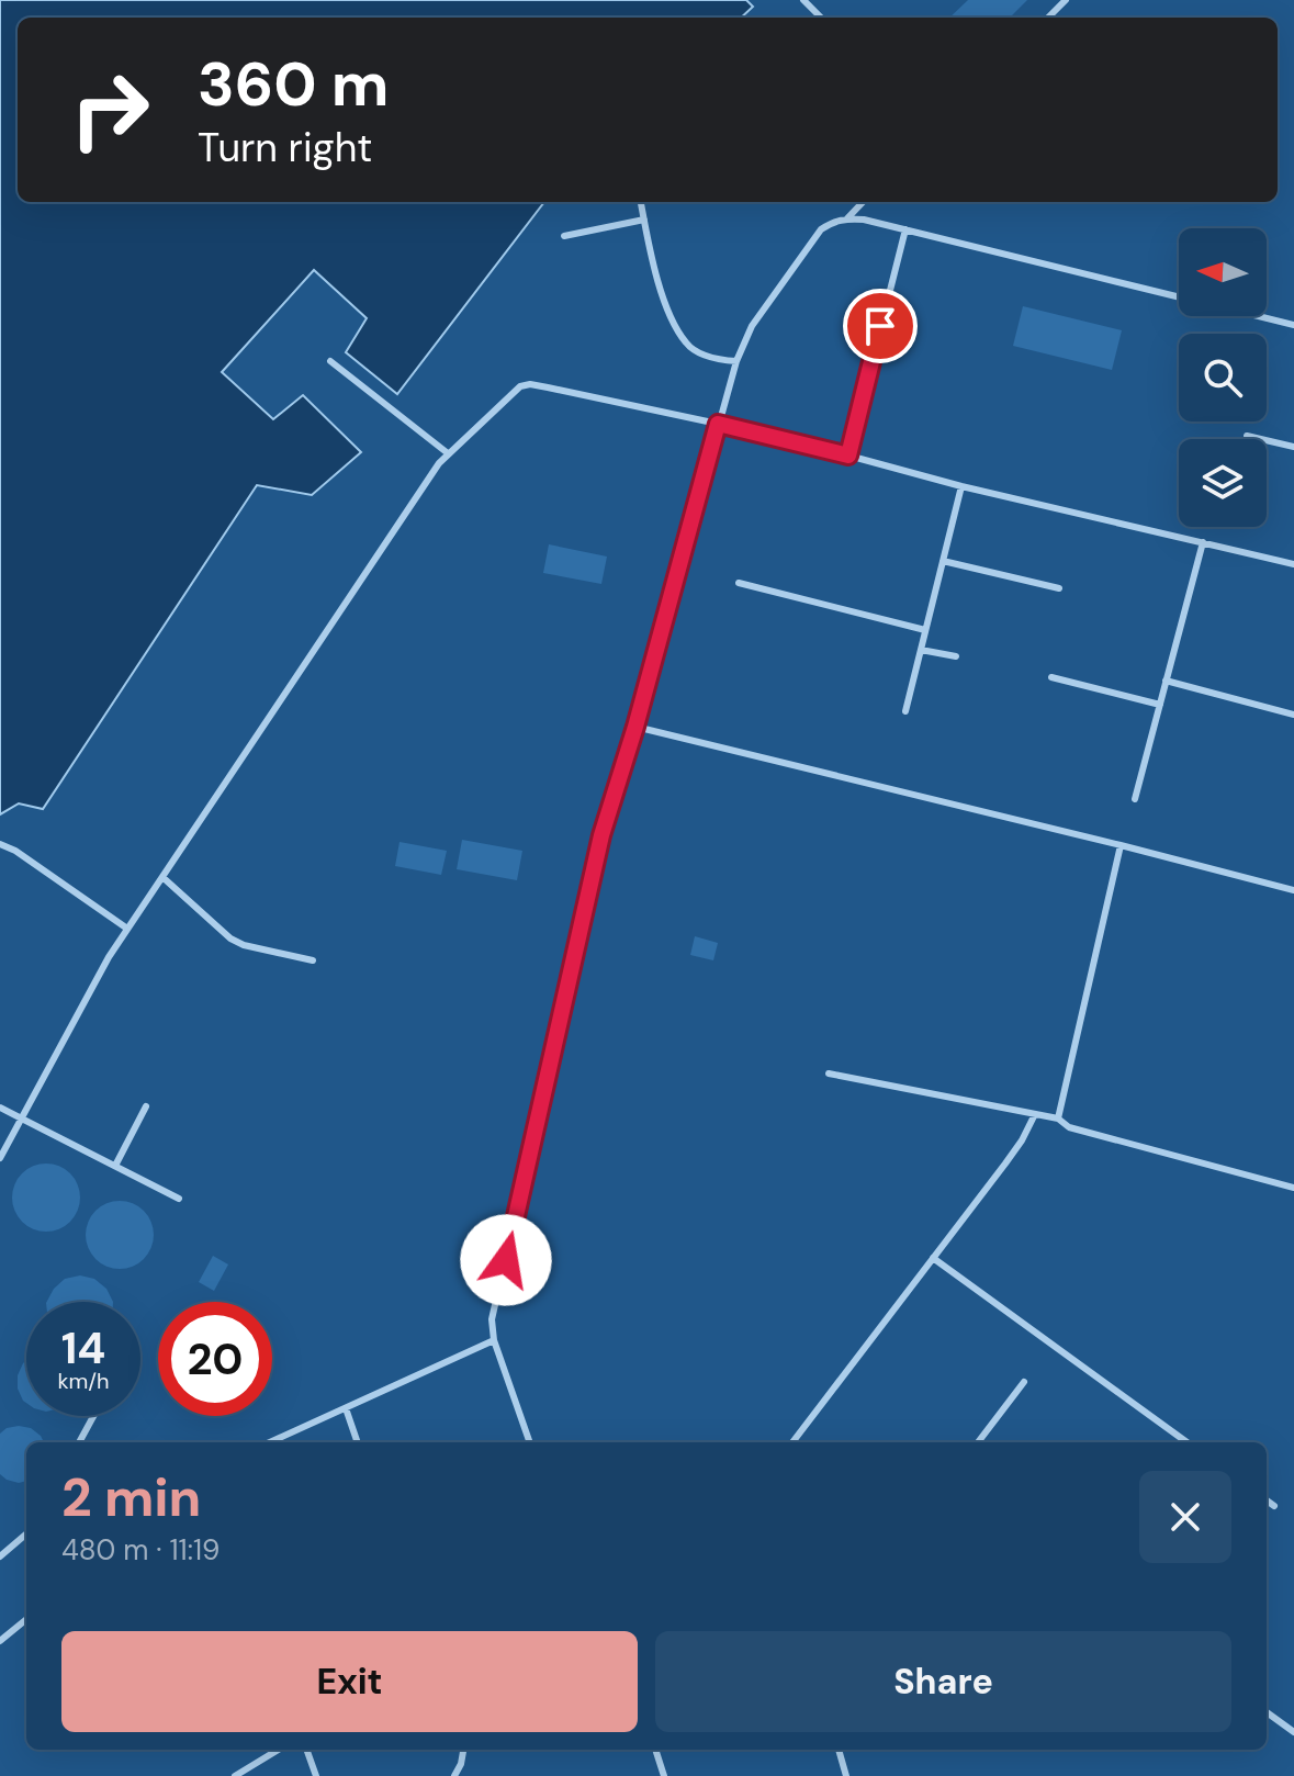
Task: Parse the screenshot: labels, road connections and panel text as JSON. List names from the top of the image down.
{
  "north": "left",
  "page": {
    "turn": ["360 m", "Turn right"],
    "speed": "14 km/h",
    "limit": "20",
    "heading": ["2 min", "480 m · 11:19"],
    "buttons": ["Exit", "Share"]
  }
}
